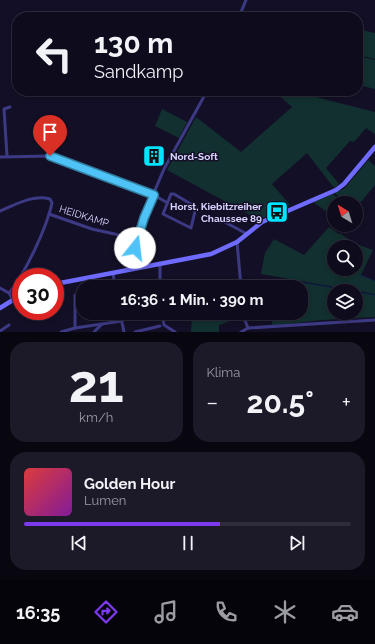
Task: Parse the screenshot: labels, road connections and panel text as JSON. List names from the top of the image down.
{
  "streets": {
    "street": ["HEIDKAMP"]
  },
  "places": {
    "building": ["Nord-Soft"],
    "bus stop": ["Horst, Kiebitzreiher Chaussee 89"]
  },
  "north": "top left",
  "page": {
    "turn": ["130 m", "Sandkamp"],
    "limit": "30",
    "trip": "16:36 · 1 Min. · 390 m",
    "tile": [
      ["21", "km/h"],
      "Klima"
    ],
    "heat": ["−", "20.5°", "+"],
    "song": ["Golden Hour", "Lumen"],
    "tabs": "16:35"
  }
}
